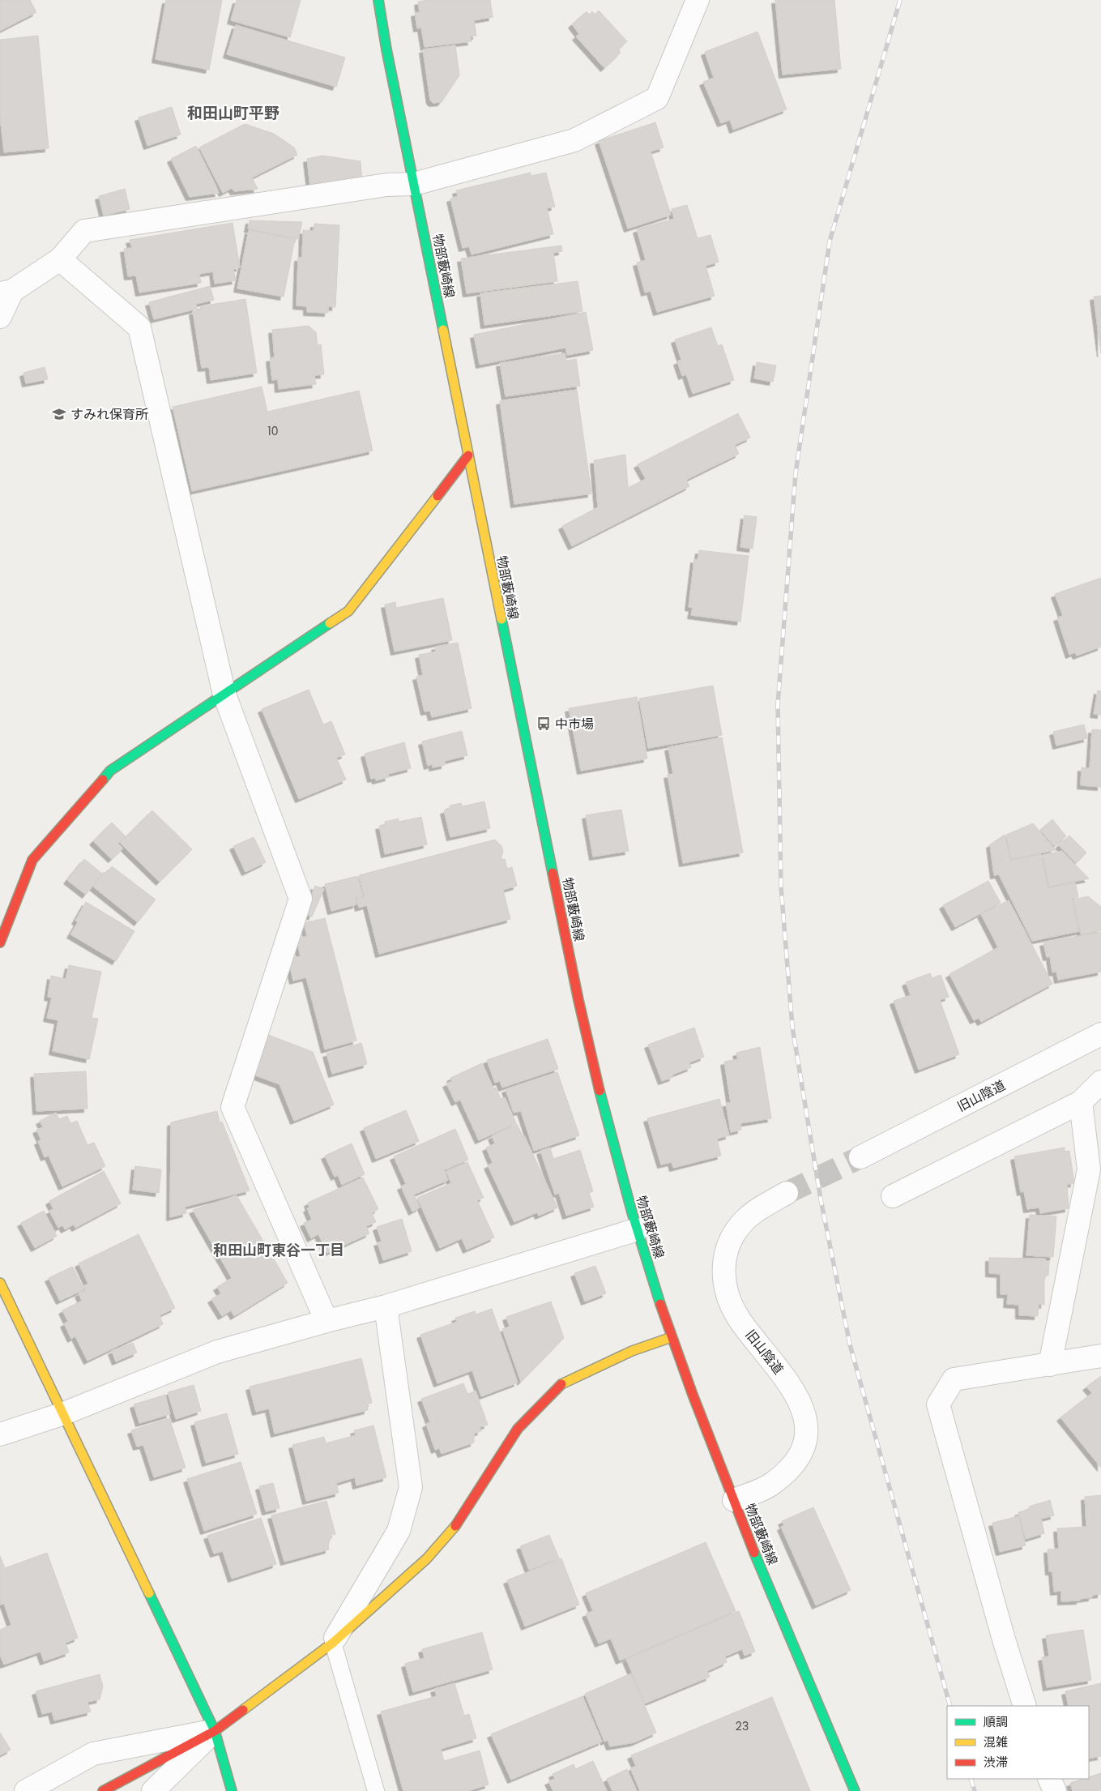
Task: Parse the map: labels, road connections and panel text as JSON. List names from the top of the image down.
{
  "streets": {
    "street": ["物部藪崎線", "旧山陰道"]
  },
  "crossings": [
    ["物部藪崎線", "旧山陰道"]
  ],
  "districts": ["和田山町平野", "和田山町東谷一丁目"],
  "places": {
    "school or university": ["すみれ保育所"],
    "bus stop": ["中市場"]
  },
  "house_numbers": ["10", "23"],
  "legend": ["順調", "混雑", "渋滞"]
}
